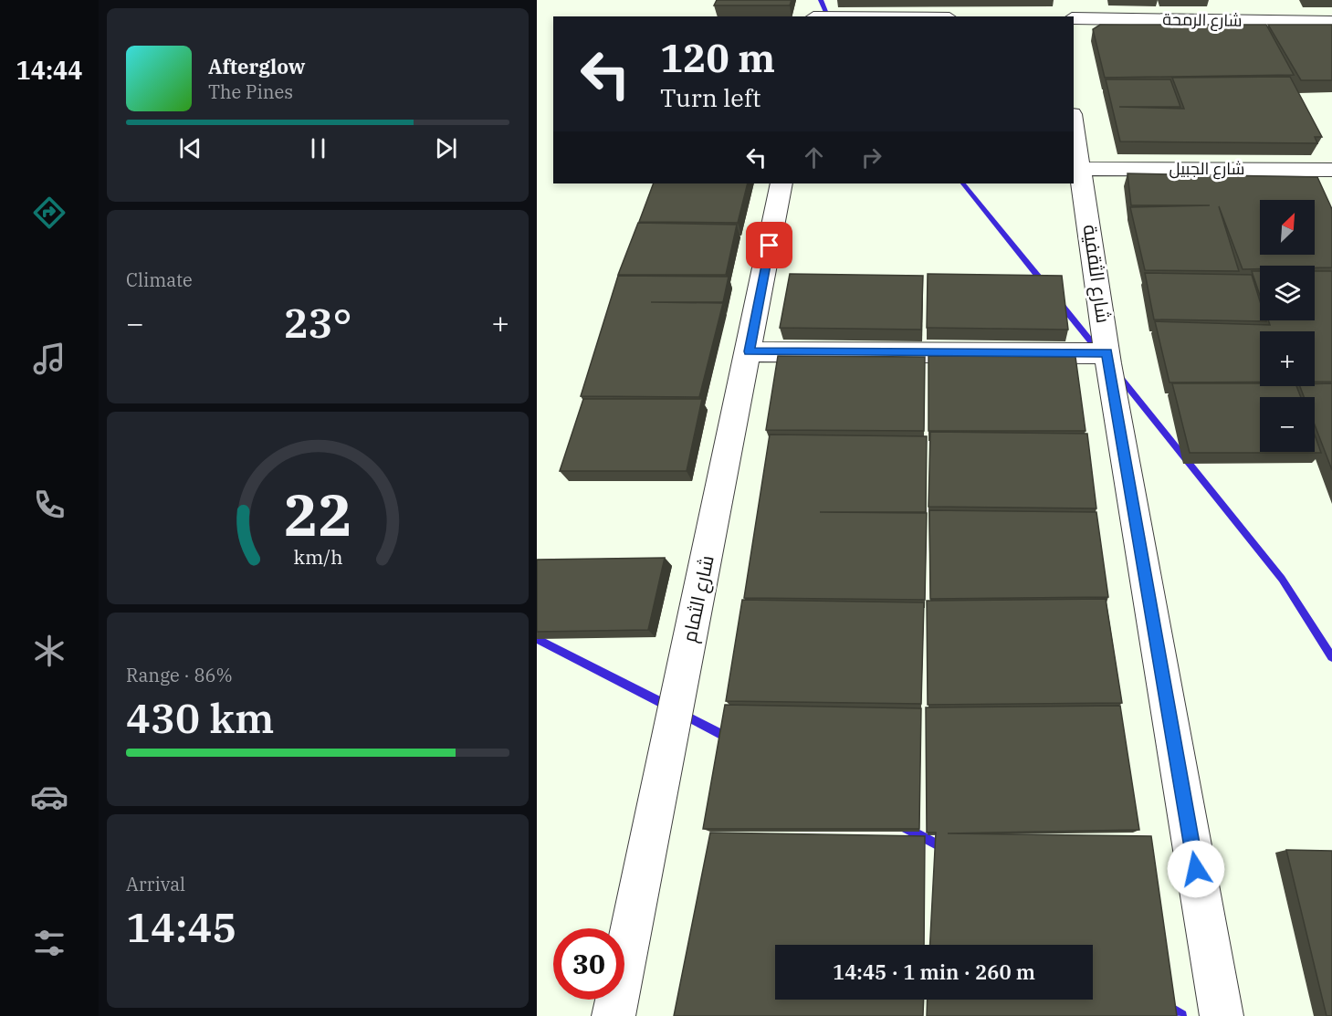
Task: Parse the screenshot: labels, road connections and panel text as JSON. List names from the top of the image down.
{
  "streets": {
    "street": [
      "شارع الرمحة",
      "شارع الجبيل",
      "شارع الثقفية",
      "شارع الثمام"
    ]
  },
  "crossings": [
    ["شارع الجبيل", "شارع الثقفية"]
  ],
  "north": "top right",
  "page": {
    "tabs": "14:44",
    "turn": ["120 m", "Turn left"],
    "song": ["Afterglow", "The Pines"],
    "map_buttons": ["+", "−"],
    "tile": [
      "Climate",
      ["Range · 86%", "430 km"],
      ["Arrival", "14:45"]
    ],
    "heat": ["−", "23°", "+"],
    "limit": "30",
    "trip": "14:45 · 1 min · 260 m",
    "gauge": ["22", "km/h"]
  }
}
